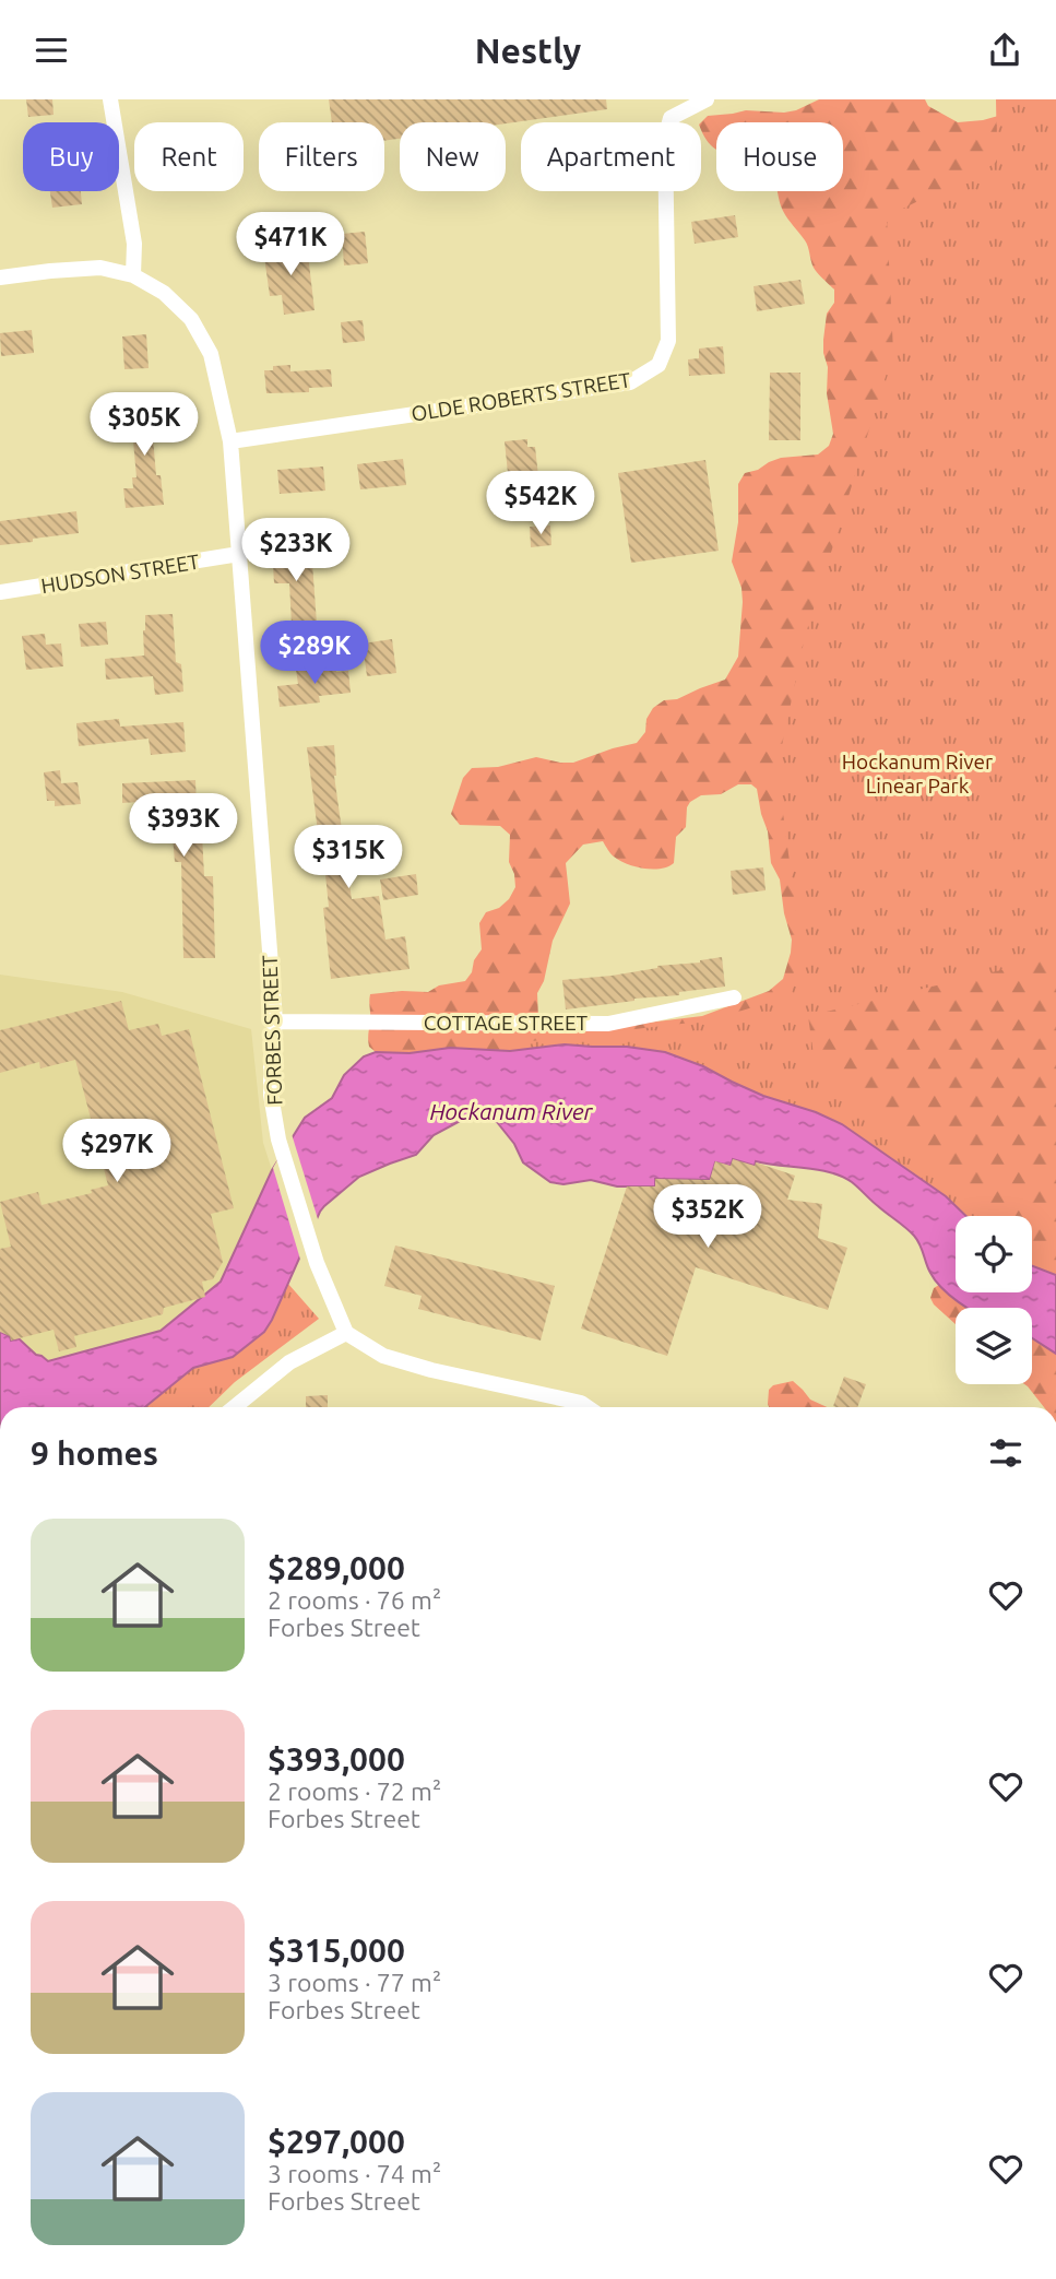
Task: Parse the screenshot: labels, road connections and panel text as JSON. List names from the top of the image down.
{
  "streets": {
    "street": [
      "OLDE ROBERTS STREET",
      "HUDSON STREET",
      "COTTAGE STREET",
      "FORBES STREET"
    ]
  },
  "crossings": [
    ["OLDE ROBERTS STREET", "FORBES STREET"],
    ["HUDSON STREET", "FORBES STREET"],
    ["COTTAGE STREET", "FORBES STREET"]
  ],
  "water": ["Hockanum River"],
  "parks": ["Hockanum River Linear Park"],
  "page": {
    "header": "Nestly",
    "chip": [
      "Buy",
      "Rent",
      "Filters",
      "New",
      "Apartment",
      "House"
    ],
    "price": [
      "$471K",
      "$305K",
      "$542K",
      "$233K",
      "$289K",
      "$393K",
      "$315K",
      "$297K",
      "$352K"
    ],
    "heading": "9 homes",
    "list": [
      {
        "name": "$289,000",
        "note": "2 rooms · 76 m² · Forbes Street"
      },
      {
        "name": "$393,000",
        "note": "2 rooms · 72 m² · Forbes Street"
      },
      {
        "name": "$315,000",
        "note": "3 rooms · 77 m² · Forbes Street"
      },
      {
        "name": "$297,000",
        "note": "3 rooms · 74 m² · Forbes Street"
      }
    ]
  }
}
